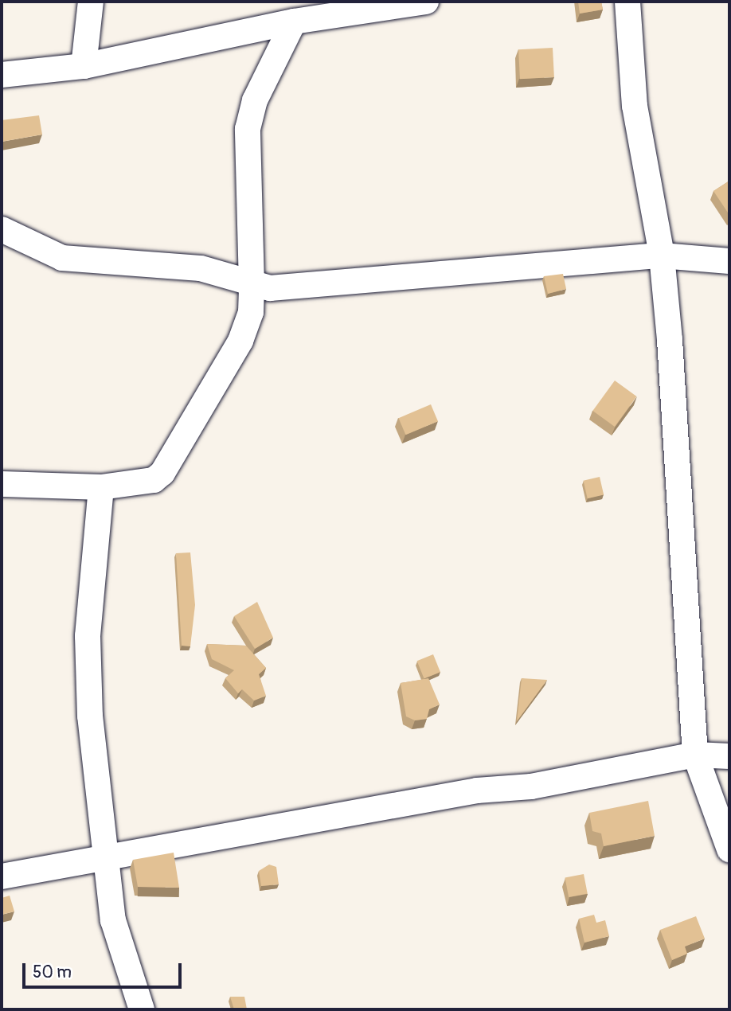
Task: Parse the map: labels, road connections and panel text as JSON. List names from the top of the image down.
{
  "scale_bar": "50 m"
}
